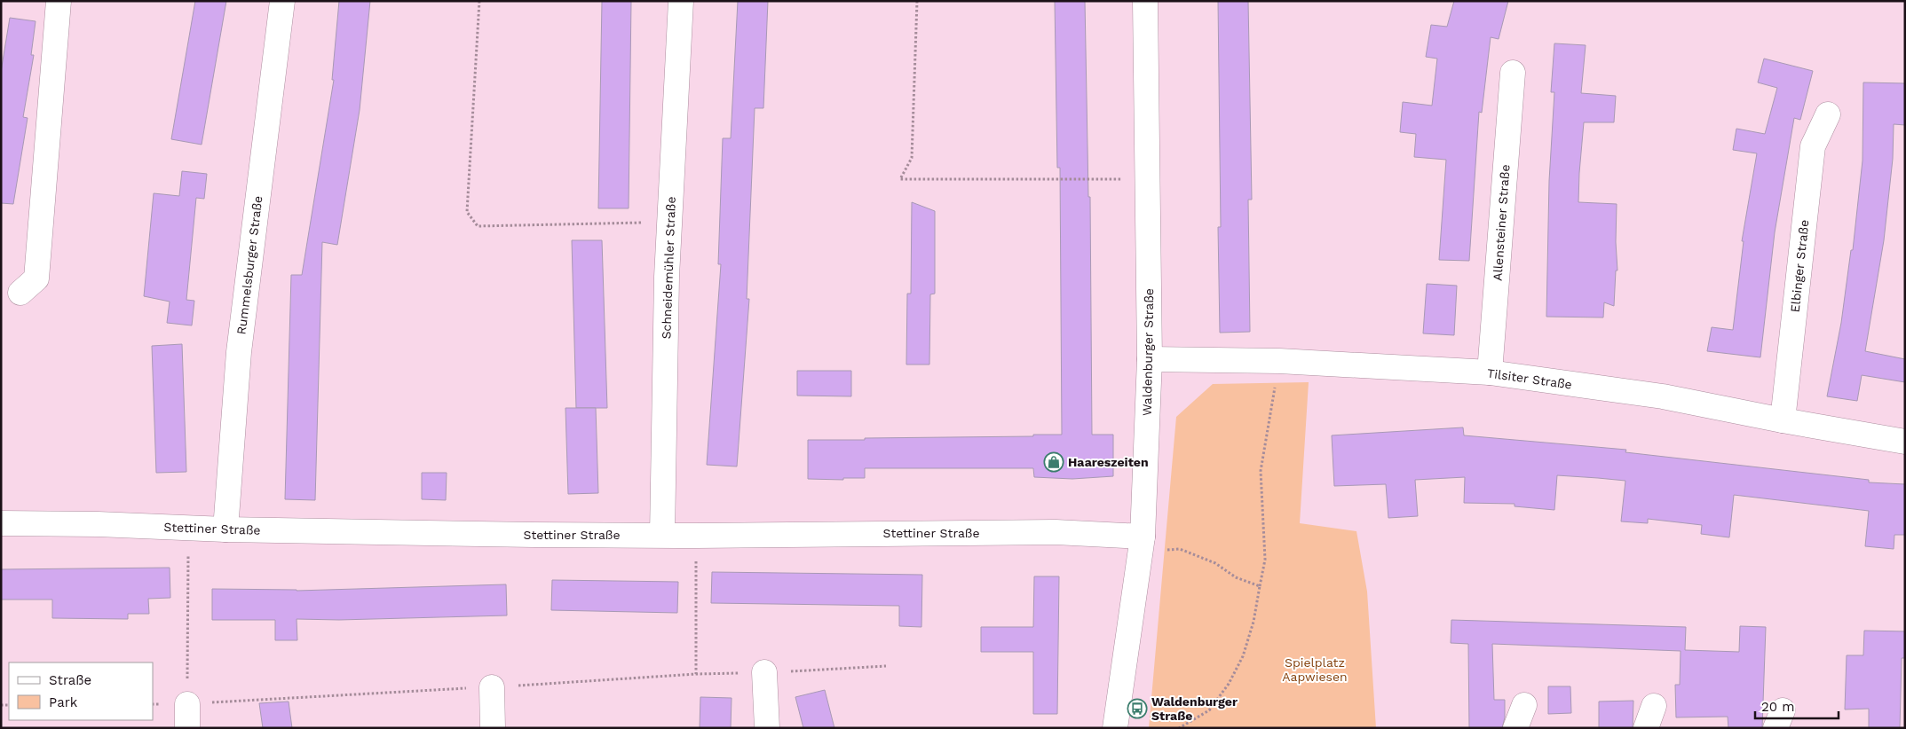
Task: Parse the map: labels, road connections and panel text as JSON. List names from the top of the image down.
{
  "streets": {
    "street": [
      "Allensteiner Straße",
      "Rummelsburger Straße",
      "Elbinger Straße",
      "Schneidemühler Straße",
      "Waldenburger Straße",
      "Tilsiter Straße",
      "Stettiner Straße"
    ]
  },
  "crossings": [
    ["Allensteiner Straße", "Tilsiter Straße"],
    ["Rummelsburger Straße", "Stettiner Straße"],
    ["Elbinger Straße", "Tilsiter Straße"],
    ["Schneidemühler Straße", "Stettiner Straße"],
    ["Waldenburger Straße", "Tilsiter Straße"],
    ["Waldenburger Straße", "Stettiner Straße"]
  ],
  "parks": ["Spielplatz Aapwiesen"],
  "places": {
    "shop": ["Haareszeiten"],
    "bus stop": ["Waldenburger Straße"]
  },
  "legend": ["Straße", "Park"],
  "scale_bar": "20 m"
}
